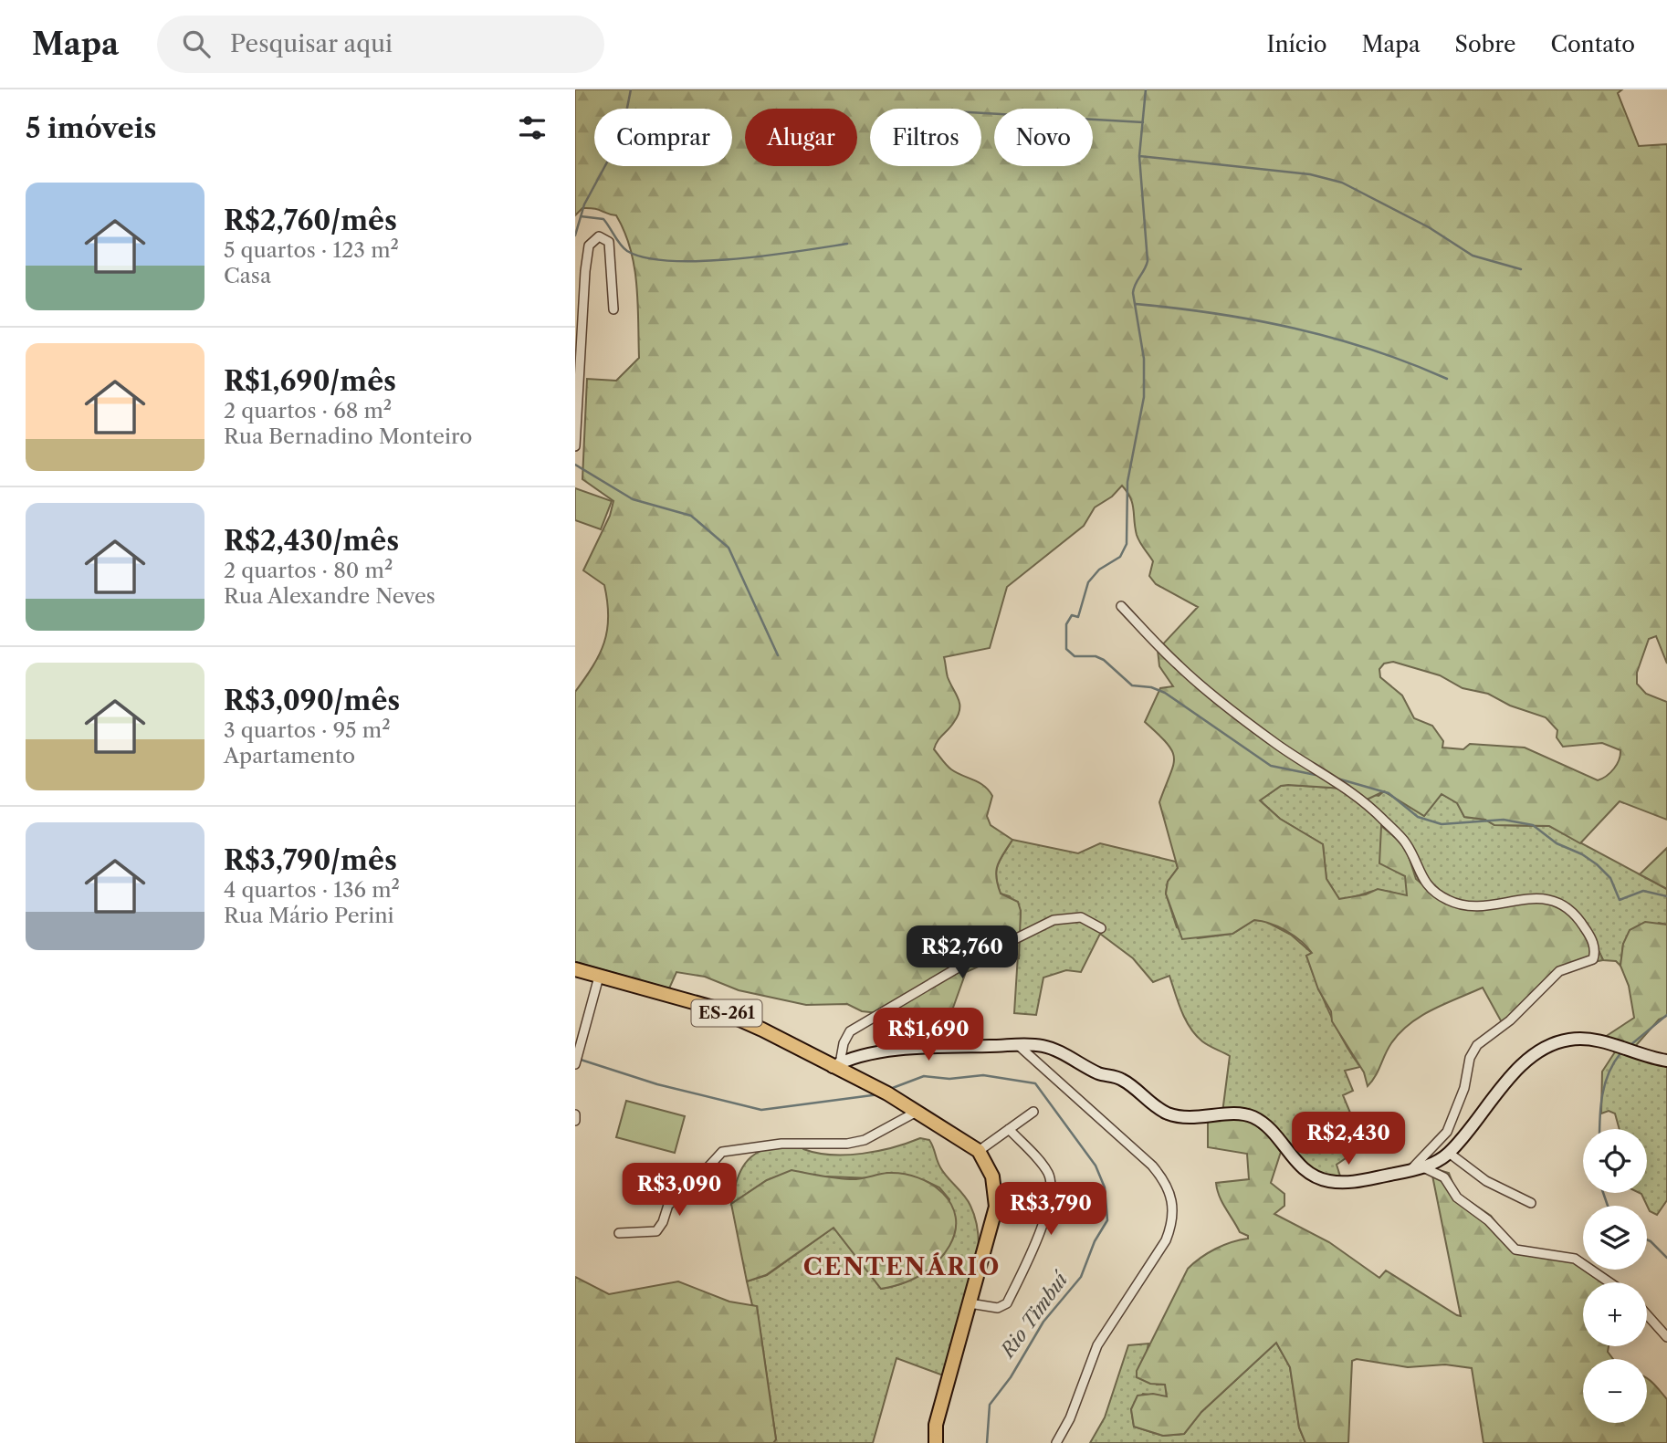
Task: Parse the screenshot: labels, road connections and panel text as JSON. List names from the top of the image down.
{
  "streets": {
    "main road": ["ES-261"]
  },
  "districts": ["CENTENÁRIO"],
  "water": ["Rio Timbuí"],
  "page": {
    "header": "Mapa",
    "search": "Pesquisar aqui",
    "nav": [
      "Início",
      "Mapa",
      "Sobre",
      "Contato"
    ],
    "heading": "5 imóveis",
    "chip": [
      "Comprar",
      "Alugar",
      "Filtros",
      "Novo"
    ],
    "list": [
      {
        "name": "R$2,760/mês",
        "note": "5 quartos · 123 m² · Casa"
      },
      {
        "name": "R$1,690/mês",
        "note": "2 quartos · 68 m² · Rua Bernadino Monteiro"
      },
      {
        "name": "R$2,430/mês",
        "note": "2 quartos · 80 m² · Rua Alexandre Neves"
      },
      {
        "name": "R$3,090/mês",
        "note": "3 quartos · 95 m² · Apartamento"
      },
      {
        "name": "R$3,790/mês",
        "note": "4 quartos · 136 m² · Rua Mário Perini"
      }
    ],
    "price": [
      "R$2,760",
      "R$1,690",
      "R$2,430",
      "R$3,090",
      "R$3,790"
    ],
    "map_buttons": ["+", "−"]
  }
}
